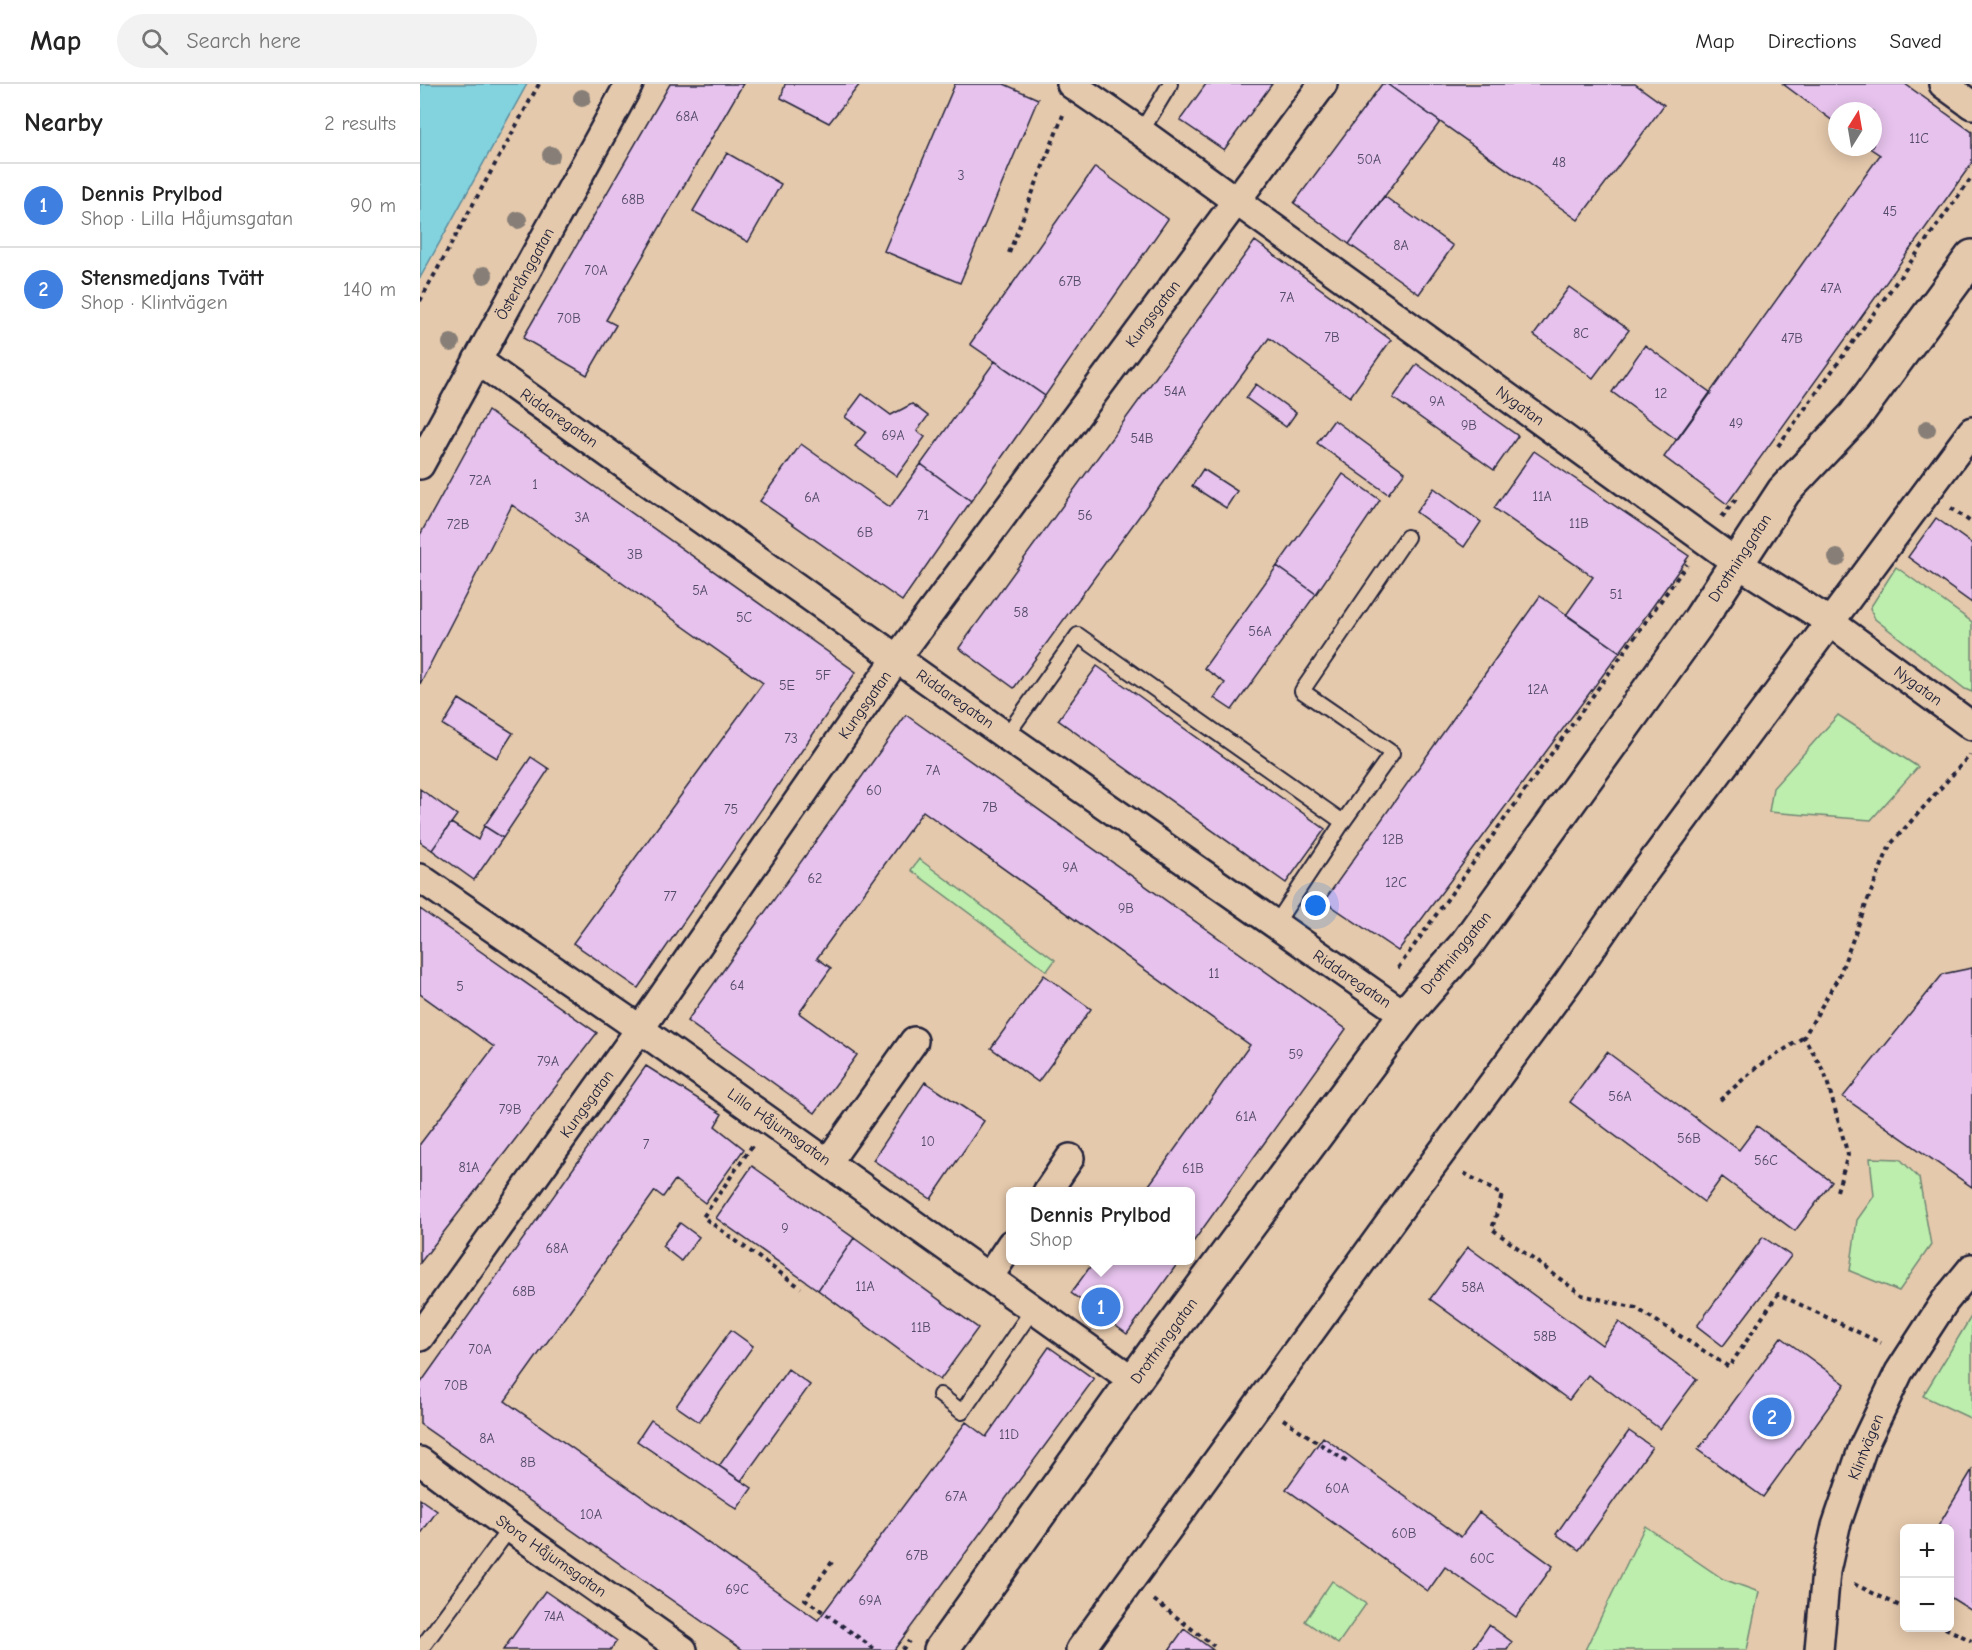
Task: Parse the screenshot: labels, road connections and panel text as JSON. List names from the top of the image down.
{
  "streets": {
    "street": [
      "Österlånggatan",
      "Kungsgatan",
      "Nygatan",
      "Riddaregatan",
      "Drottninggatan",
      "Lilla Håjumsgatan",
      "Klintvägen",
      "Stora Håjumsgatan"
    ]
  },
  "crossings": [
    ["Österlånggatan", "Riddaregatan"],
    ["Kungsgatan", "Nygatan"],
    ["Kungsgatan", "Riddaregatan"],
    ["Kungsgatan", "Lilla Håjumsgatan"],
    ["Nygatan", "Drottninggatan"],
    ["Riddaregatan", "Drottninggatan"],
    ["Drottninggatan", "Lilla Håjumsgatan"]
  ],
  "house_numbers": [
    "68A",
    "11C",
    "50A",
    "48",
    "3",
    "68B",
    "45",
    "8A",
    "70A",
    "67B",
    "47A",
    "7A",
    "70B",
    "8C",
    "7B",
    "47B",
    "54A",
    "12",
    "9A",
    "49",
    "9B",
    "69A",
    "54B",
    "72A",
    "1",
    "11A",
    "6A",
    "71",
    "56",
    "3A",
    "11B",
    "72B",
    "6B",
    "3B",
    "5A",
    "51",
    "58",
    "5C",
    "56A",
    "5F",
    "5E",
    "12A",
    "73",
    "7A",
    "60",
    "7B",
    "75",
    "12B",
    "9A",
    "62",
    "12C",
    "77",
    "9B",
    "11",
    "64",
    "5",
    "59",
    "79A",
    "56A",
    "79B",
    "61A",
    "56B",
    "10",
    "7",
    "56C",
    "81A",
    "61B",
    "9",
    "68A",
    "11A",
    "58A",
    "68B",
    "11B",
    "58B",
    "70A",
    "70B",
    "11D",
    "8A",
    "8B",
    "60A",
    "67A",
    "10A",
    "60B",
    "67B",
    "60C",
    "69C",
    "69A",
    "74A"
  ],
  "north": "top",
  "page": {
    "header": "Map",
    "search": "Search here",
    "nav": ["Map", "Directions", "Saved"],
    "heading": ["Nearby", "2 results"],
    "list": [
      {
        "mark": "1",
        "name": "Dennis Prylbod",
        "note": "Shop · Lilla Håjumsgatan",
        "value": "90 m"
      },
      {
        "mark": "2",
        "name": "Stensmedjans Tvätt",
        "note": "Shop · Klintvägen",
        "value": "140 m"
      }
    ],
    "popup": ["Dennis Prylbod", "Shop"],
    "pins": ["1", "2"],
    "map_buttons": ["+", "−"]
  }
}
